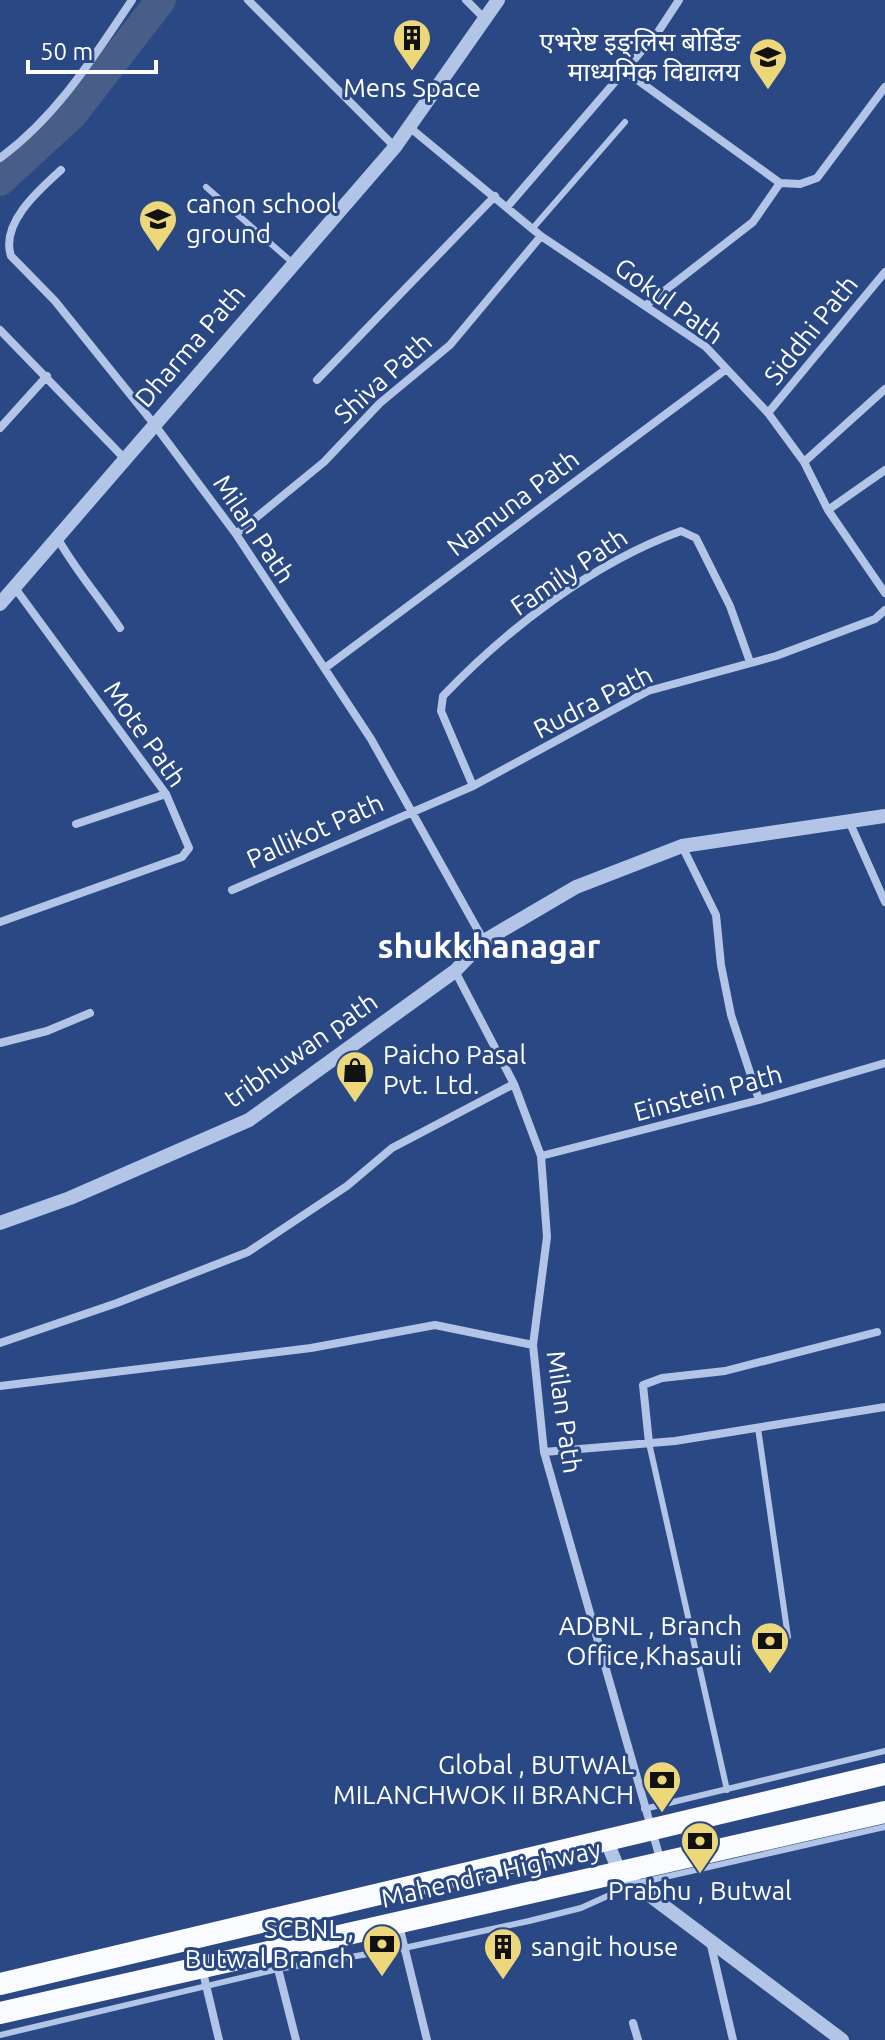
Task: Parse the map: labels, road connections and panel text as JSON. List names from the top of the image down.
{
  "streets": {
    "highway": ["Mahendra Highway"],
    "street": [
      "Gokul Path",
      "Siddhi Path",
      "Dharma Path",
      "Shiva Path",
      "Namuna Path",
      "Milan Path",
      "Family Path",
      "Rudra Path",
      "Mote Path",
      "Pallikot Path",
      "tribhuwan path",
      "Einstein Path"
    ]
  },
  "crossings": [
    ["Gokul Path", "Siddhi Path"],
    ["Gokul Path", "Dharma Path"],
    ["Gokul Path", "Shiva Path"],
    ["Gokul Path", "Namuna Path"],
    ["Dharma Path", "Milan Path"],
    ["Dharma Path", "Mote Path"],
    ["Shiva Path", "Milan Path"],
    ["Namuna Path", "Milan Path"],
    ["Milan Path", "Rudra Path"],
    ["Milan Path", "Pallikot Path"],
    ["Milan Path", "tribhuwan path"],
    ["Milan Path", "Einstein Path"],
    ["Milan Path", "Mahendra Highway"],
    ["Family Path", "Rudra Path"],
    ["Rudra Path", "Pallikot Path"]
  ],
  "districts": ["shukkhanagar"],
  "places": {
    "building": ["Mens Space", "sangit house"],
    "school or university": ["एभरेष्ट इङ्लिस बोर्डिङ माध्यमिक विद्यालय", "canon school ground"],
    "shop": ["Paicho Pasal Pvt. Ltd."],
    "bank": [
      "ADBNL , Branch Office,Khasauli",
      "Global , BUTWAL MILANCHWOK II BRANCH",
      "Prabhu , Butwal",
      "SCBNL , Butwal Branch"
    ]
  },
  "scale_bar": "50 m"
}
